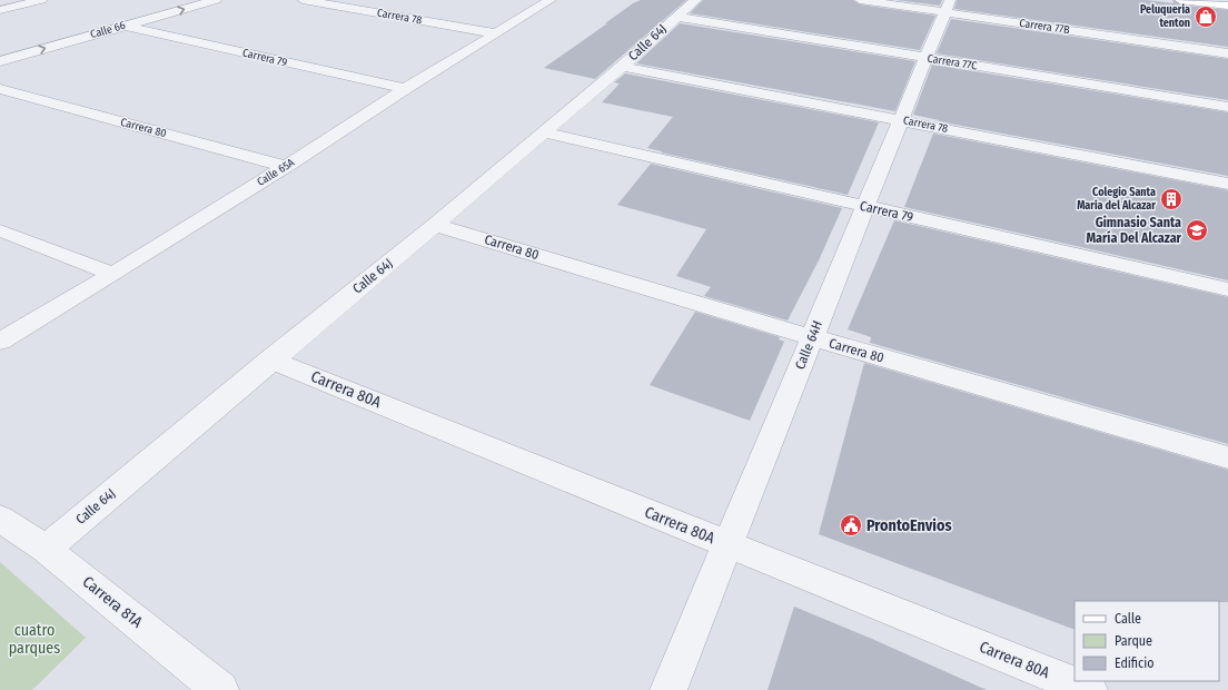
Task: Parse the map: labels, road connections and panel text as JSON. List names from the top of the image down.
{
  "streets": {
    "street": [
      "Carrera 78",
      "Carrera 77B",
      "Calle 66",
      "Calle 64J",
      "Carrera 79",
      "Carrera 77C",
      "Carrera 80",
      "Calle 65A",
      "Calle 64H",
      "Carrera 80A",
      "Carrera 81A"
    ]
  },
  "crossings": [
    ["Carrera 78", "Calle 64J"],
    ["Carrera 78", "Calle 65A"],
    ["Carrera 78", "Calle 64H"],
    ["Carrera 77B", "Calle 64H"],
    ["Calle 66", "Carrera 79"],
    ["Calle 64J", "Carrera 79"],
    ["Calle 64J", "Carrera 77C"],
    ["Calle 64J", "Carrera 80"],
    ["Calle 64J", "Carrera 80A"],
    ["Calle 64J", "Carrera 81A"],
    ["Carrera 79", "Calle 65A"],
    ["Carrera 79", "Calle 64H"],
    ["Carrera 77C", "Calle 64H"],
    ["Carrera 80", "Calle 65A"],
    ["Carrera 80", "Calle 64H"],
    ["Calle 64H", "Carrera 80A"]
  ],
  "one_way": ["Calle 66"],
  "parks": ["cuatro parques"],
  "places": {
    "shop": ["Peluqueria tenton"],
    "building": ["Colegio Santa Maria del Alcazar"],
    "school or university": ["Gimnasio Santa María Del Alcazar"],
    "public building": ["ProntoEnvios"]
  },
  "legend": ["Calle", "Parque", "Edificio"]
}
